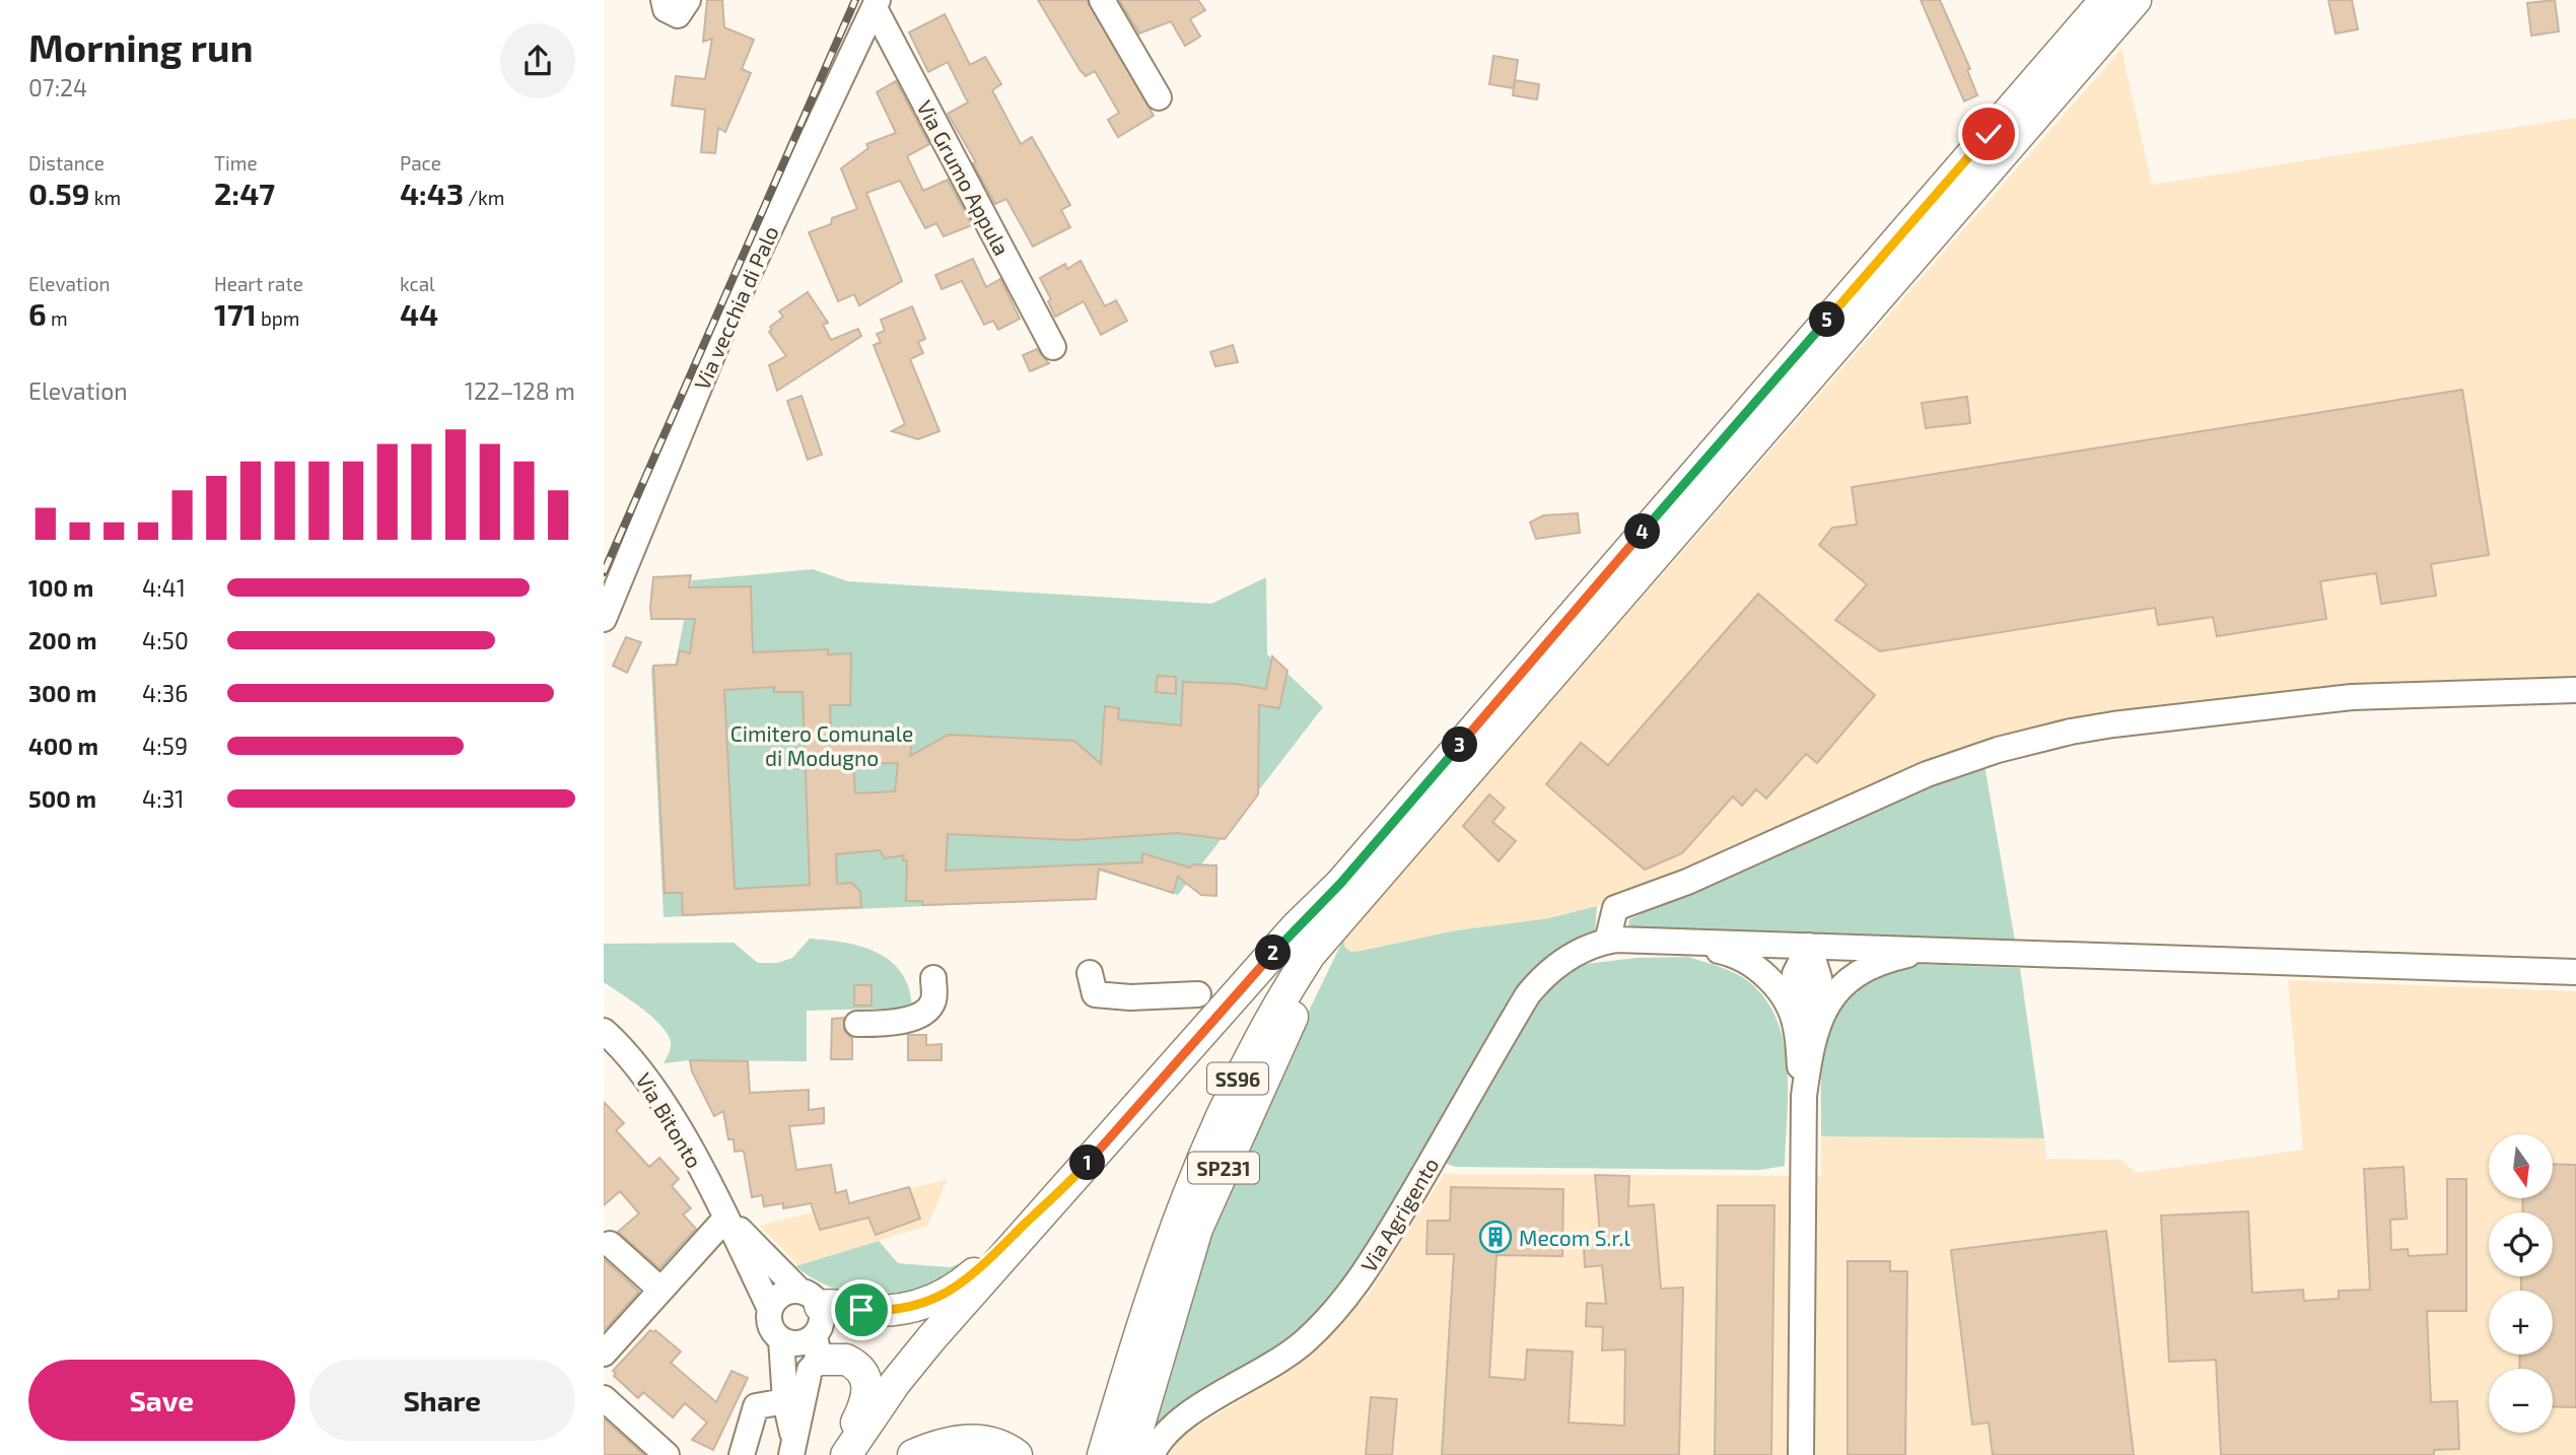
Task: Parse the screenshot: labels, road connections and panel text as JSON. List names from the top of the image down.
{
  "streets": {
    "main road": ["SS96", "SP231"],
    "street": [
      "Via Grumo Appula",
      "Via vecchia di Palo",
      "Via Bitonto",
      "Via Agrigento"
    ]
  },
  "crossings": [
    ["Via Grumo Appula", "Via vecchia di Palo"],
    ["SS96", "SP231"]
  ],
  "parks": ["Cimitero Comunale di Modugno"],
  "places": {
    "building": ["Mecom S.r.l"]
  },
  "north": "bottom",
  "page": {
    "heading": ["Morning run", "07:24"],
    "stats": [
      ["Distance", "0.59 km"],
      ["Time", "2:47"],
      ["Pace", "4:43 /km"],
      ["Elevation", "6 m"],
      ["Heart rate", "171 bpm"],
      ["kcal", "44"]
    ],
    "pins": [
      "5",
      "4",
      "3",
      "2",
      "1"
    ],
    "chart": ["Elevation", "122–128 m"],
    "list": [
      {
        "name": "100 m",
        "note": "4:41"
      },
      {
        "name": "200 m",
        "note": "4:50"
      },
      {
        "name": "300 m",
        "note": "4:36"
      },
      {
        "name": "400 m",
        "note": "4:59"
      },
      {
        "name": "500 m",
        "note": "4:31"
      }
    ],
    "map_buttons": ["+", "−"],
    "buttons": ["Save", "Share"]
  }
}
